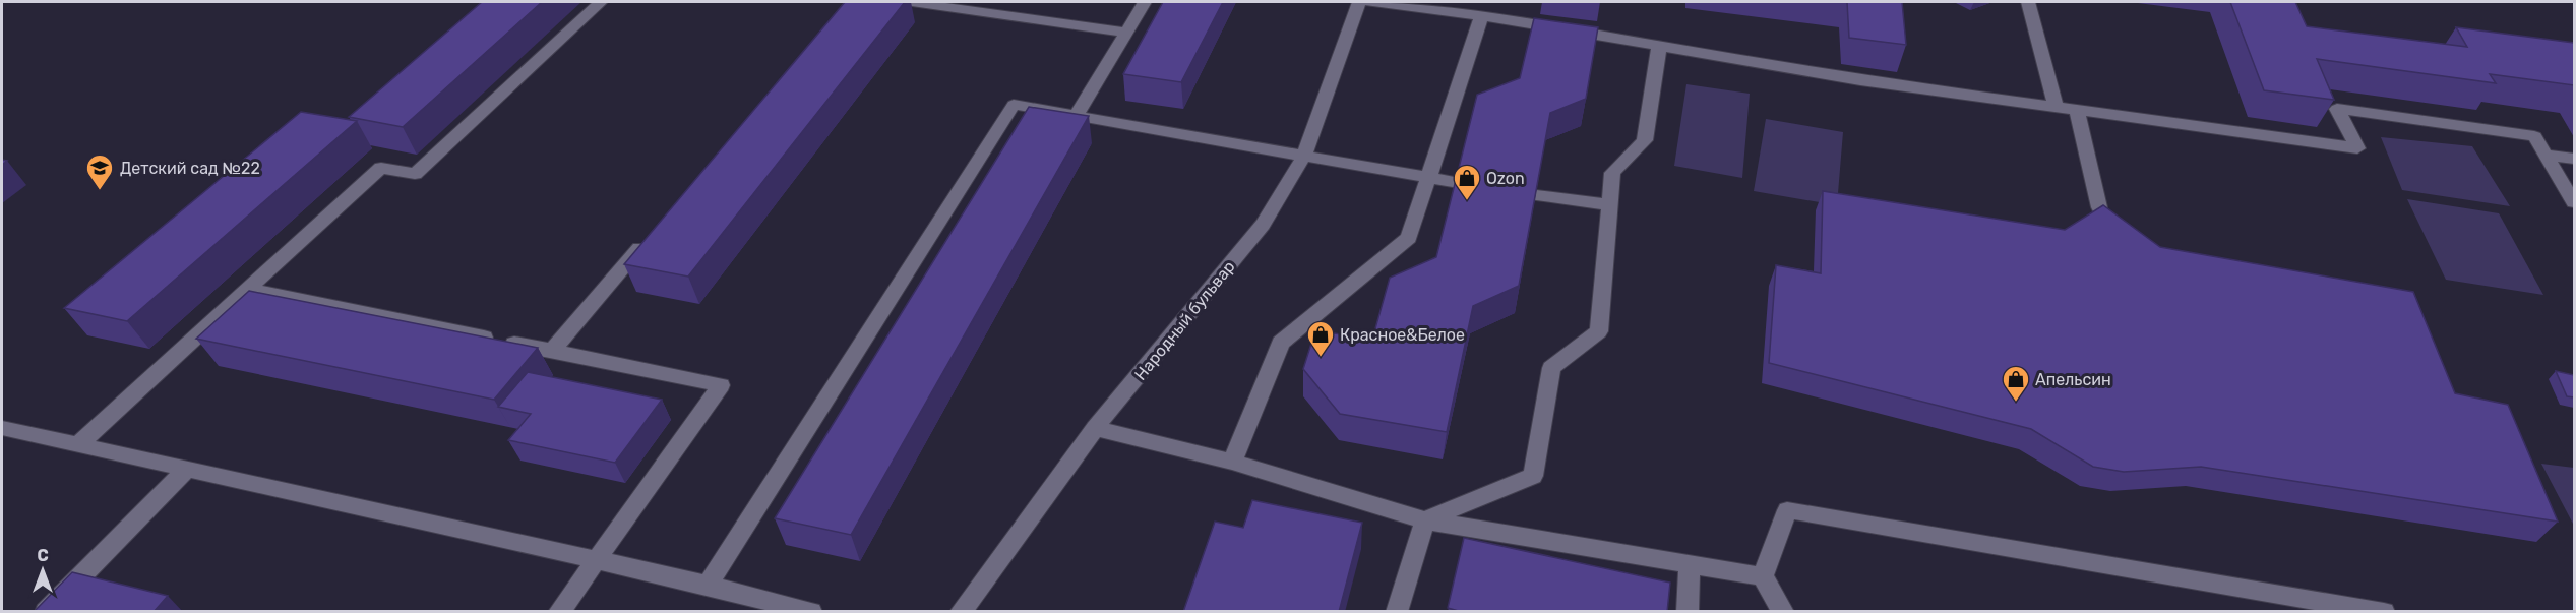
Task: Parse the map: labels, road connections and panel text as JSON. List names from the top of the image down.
{
  "streets": {
    "street": ["Народный бульвар"]
  },
  "places": {
    "school or university": ["Детский сад №22"],
    "shop": ["Ozon", "Красное&Белое", "Апельсин"]
  },
  "north": "top"
}
